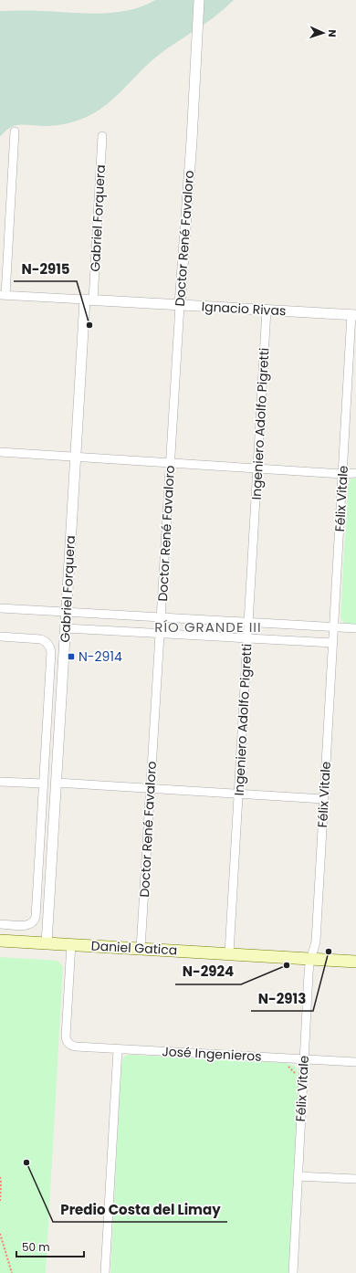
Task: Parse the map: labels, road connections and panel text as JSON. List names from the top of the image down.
{
  "streets": {
    "main road": ["Daniel Gatica"],
    "street": [
      "Gabriel Forquera",
      "Doctor René Favaloro",
      "Ignacio Rivas",
      "Ingeniero Adolfo Pigretti",
      "Félix Vitale",
      "José Ingenieros"
    ]
  },
  "crossings": [
    ["Gabriel Forquera", "Ignacio Rivas"],
    ["Gabriel Forquera", "Daniel Gatica"],
    ["Doctor René Favaloro", "Ignacio Rivas"],
    ["Doctor René Favaloro", "Daniel Gatica"],
    ["Ignacio Rivas", "Ingeniero Adolfo Pigretti"],
    ["Ignacio Rivas", "Félix Vitale"],
    ["Ingeniero Adolfo Pigretti", "Daniel Gatica"],
    ["Félix Vitale", "Daniel Gatica"],
    ["Félix Vitale", "José Ingenieros"],
    ["Daniel Gatica", "José Ingenieros"]
  ],
  "districts": ["RÍO GRANDE III"],
  "places": {
    "other": [
      "N-2915",
      "N-2913",
      "N-2924",
      "Predio Costa del Limay"
    ],
    "transit": ["N-2914"]
  },
  "scale_bar": "50 m",
  "north": "right"
}
